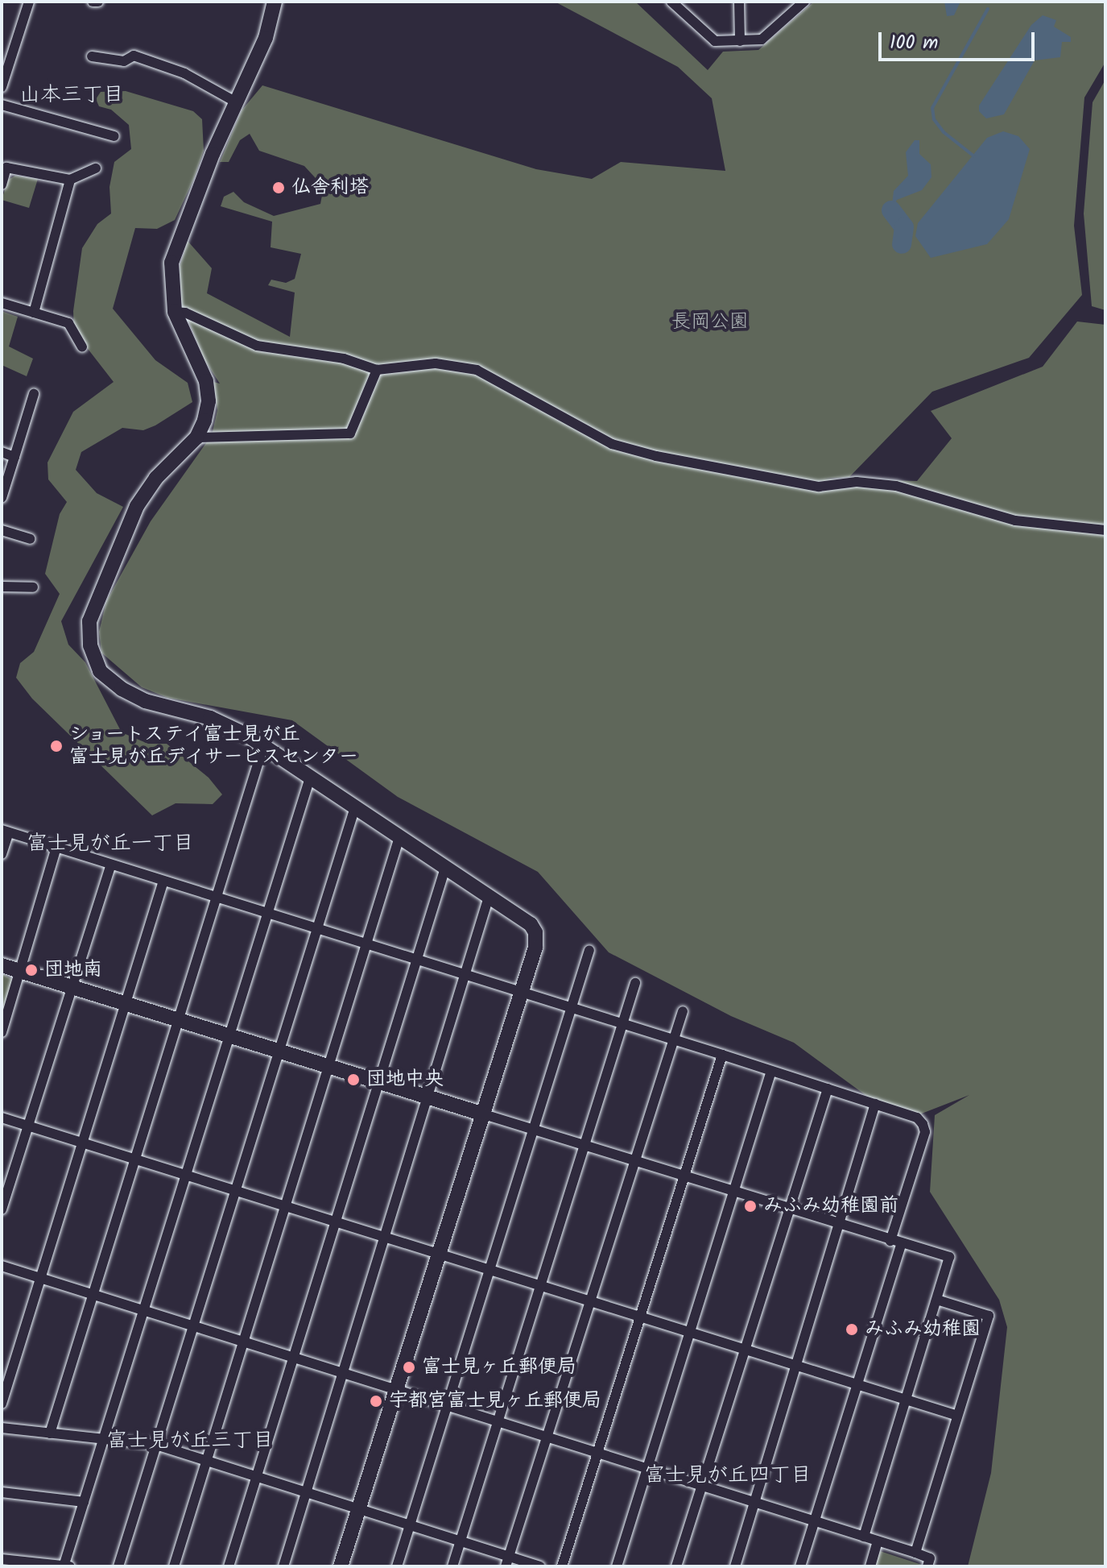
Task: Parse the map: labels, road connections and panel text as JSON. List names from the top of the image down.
{
  "districts": [
    "山本三丁目",
    "富士見が丘一丁目",
    "富士見が丘三丁目",
    "富士見が丘四丁目"
  ],
  "parks": ["長岡公園"],
  "places": [
    "仏舎利塔",
    "ショートステイ富士見が丘 富士見が丘デイサービスセンター",
    "団地南",
    "団地中央",
    "みふみ幼稚園前",
    "みふみ幼稚園",
    "富士見ヶ丘郵便局",
    "宇都宮富士見ヶ丘郵便局"
  ],
  "scale_bar": "100 m"
}
